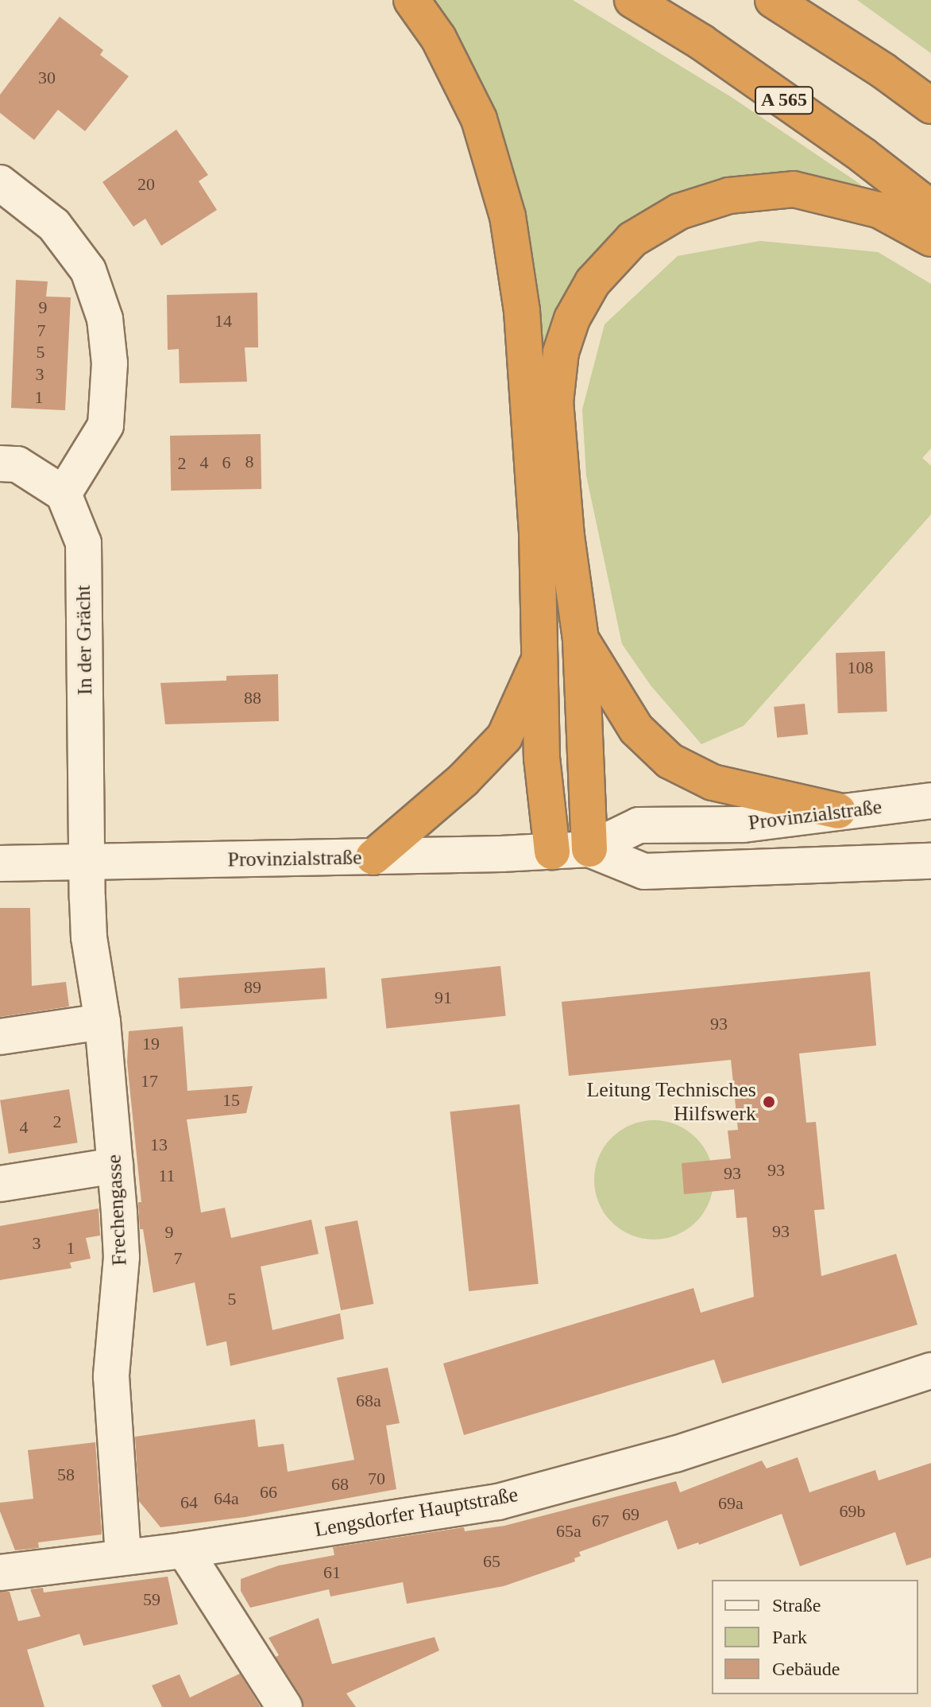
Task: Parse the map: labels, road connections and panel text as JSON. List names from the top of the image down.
{
  "streets": {
    "highway": ["A 565"],
    "street": [
      "In der Grächt",
      "Provinzialstraße",
      "Frechengasse",
      "Lengsdorfer Hauptstraße"
    ]
  },
  "crossings": [
    ["In der Grächt", "Provinzialstraße"],
    ["In der Grächt", "Frechengasse"],
    ["Provinzialstraße", "Frechengasse"],
    ["Frechengasse", "Lengsdorfer Hauptstraße"]
  ],
  "places": ["Leitung Technisches Hilfswerk"],
  "house_numbers": [
    "30",
    "20",
    "9",
    "14",
    "7",
    "5",
    "3",
    "1",
    "8",
    "4",
    "6",
    "2",
    "108",
    "88",
    "89",
    "91",
    "93",
    "19",
    "17",
    "15",
    "2",
    "4",
    "13",
    "93",
    "93",
    "11",
    "93",
    "9",
    "3",
    "1",
    "7",
    "5",
    "68a",
    "58",
    "70",
    "68",
    "66",
    "64a",
    "64",
    "69a",
    "69b",
    "69",
    "67",
    "65a",
    "65",
    "61",
    "59"
  ],
  "legend": ["Straße", "Park", "Gebäude"]
}
